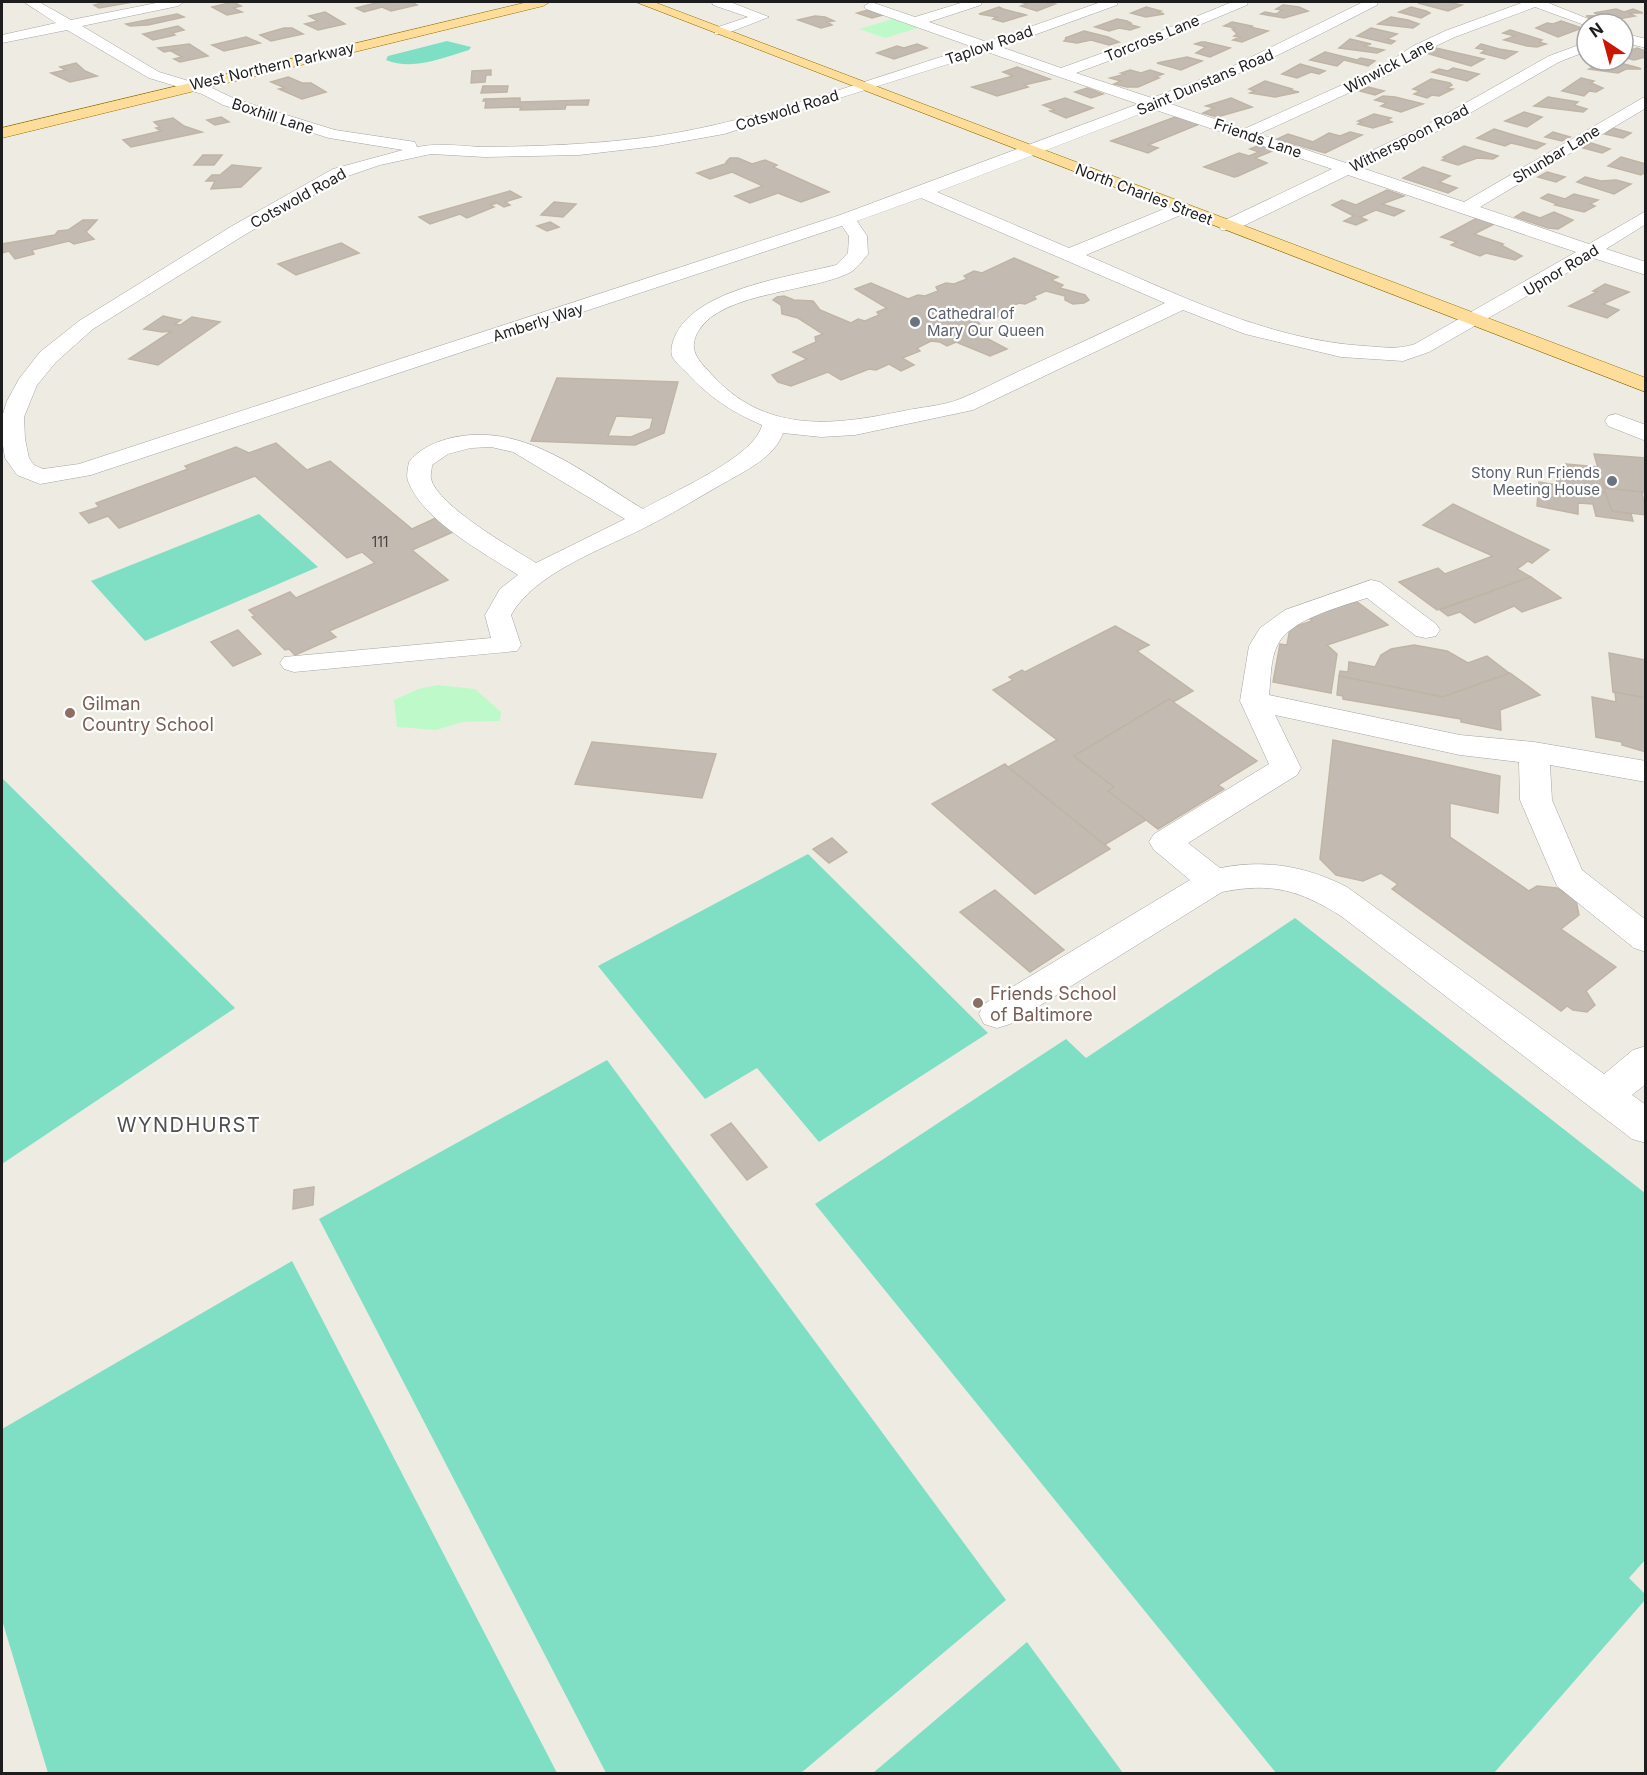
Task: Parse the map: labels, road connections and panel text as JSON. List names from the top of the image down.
{
  "streets": {
    "main road": ["West Northern Parkway", "North Charles Street"],
    "street": [
      "Torcross Lane",
      "Taplow Road",
      "Winwick Lane",
      "Saint Dunstans Road",
      "Cotswold Road",
      "Boxhill Lane",
      "Friends Lane",
      "Witherspoon Road",
      "Shunbar Lane",
      "Upnor Road",
      "Amberly Way"
    ]
  },
  "crossings": [
    ["Torcross Lane", "Friends Lane"],
    ["Taplow Road", "Cotswold Road"],
    ["Taplow Road", "Friends Lane"],
    ["Taplow Road", "North Charles Street"],
    ["West Northern Parkway", "Boxhill Lane"],
    ["Winwick Lane", "Friends Lane"],
    ["Saint Dunstans Road", "Friends Lane"],
    ["Saint Dunstans Road", "North Charles Street"],
    ["Saint Dunstans Road", "Amberly Way"],
    ["Cotswold Road", "Boxhill Lane"],
    ["Cotswold Road", "North Charles Street"],
    ["Cotswold Road", "Amberly Way"],
    ["Friends Lane", "Witherspoon Road"],
    ["Friends Lane", "Shunbar Lane"],
    ["Friends Lane", "Upnor Road"],
    ["Witherspoon Road", "North Charles Street"],
    ["North Charles Street", "Upnor Road"],
    ["North Charles Street", "Amberly Way"],
    ["Upnor Road", "Amberly Way"]
  ],
  "districts": ["WYNDHURST"],
  "places": [
    "Cathedral of Mary Our Queen",
    "Stony Run Friends Meeting House",
    "Gilman Country School",
    "Friends School of Baltimore"
  ],
  "house_numbers": ["111"],
  "north": "top left"
}
